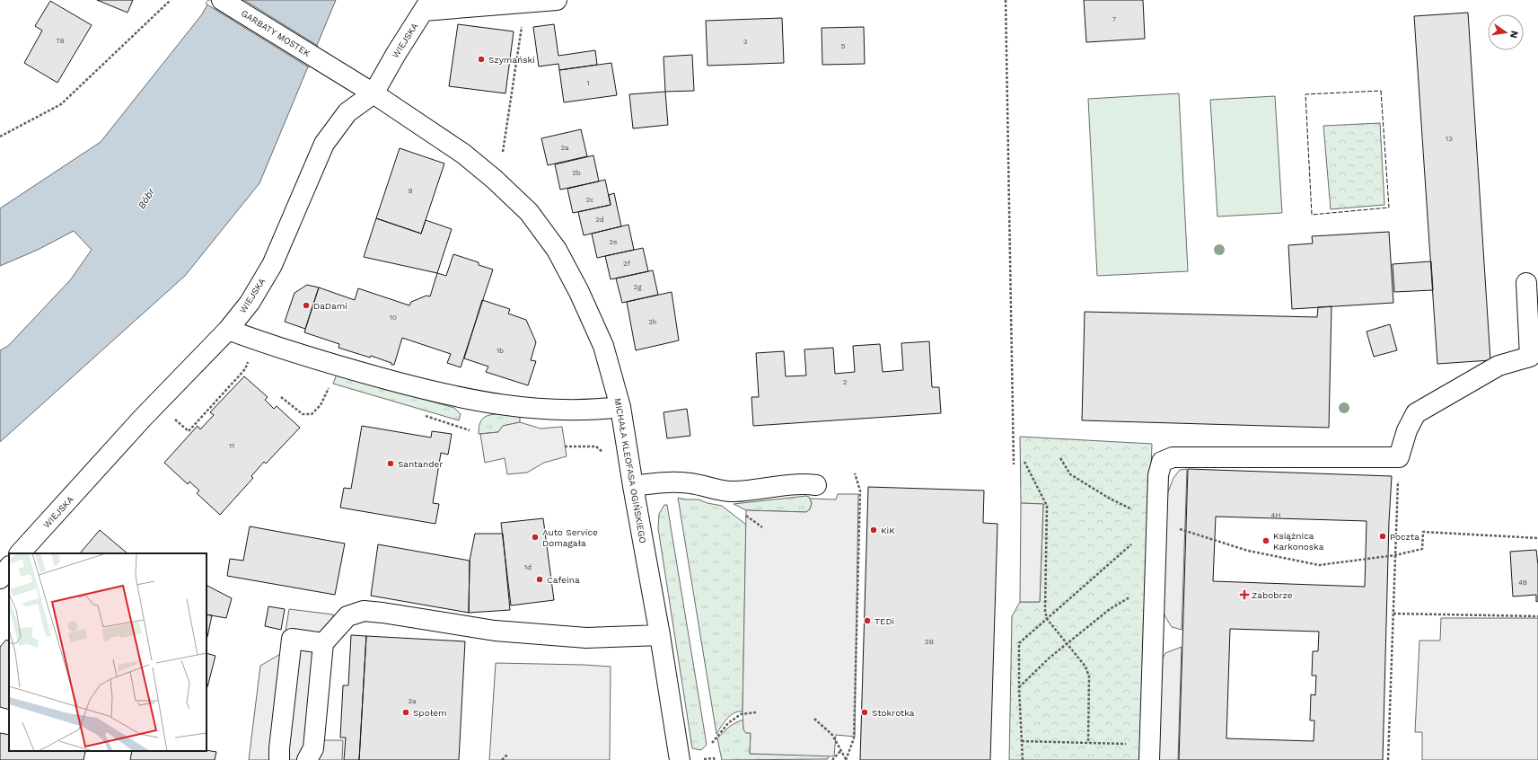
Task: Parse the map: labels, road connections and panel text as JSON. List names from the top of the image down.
{
  "streets": {
    "street": ["GARBATY MOSTEK", "WIEJSKA", "MICHAŁA KLEOFASA OGIŃSKIEGO"]
  },
  "crossings": [
    ["GARBATY MOSTEK", "MICHAŁA KLEOFASA OGIŃSKIEGO"],
    ["WIEJSKA", "MICHAŁA KLEOFASA OGIŃSKIEGO"]
  ],
  "water": ["Bóbr"],
  "places": {
    "other": [
      "Szymański",
      "DaDami",
      "Santander",
      "KiK",
      "Poczta",
      "Auto Service Domagała",
      "Książnica Karkonoska",
      "Cafeina",
      "TEDi",
      "Społem",
      "Stokrotka"
    ],
    "health": ["Zabobrze"]
  },
  "house_numbers": [
    "7",
    "78",
    "3",
    "5",
    "1",
    "13",
    "2a",
    "2b",
    "9",
    "2c",
    "2d",
    "2e",
    "2f",
    "2g",
    "10",
    "2h",
    "1b",
    "2",
    "11",
    "4H",
    "1d",
    "4B",
    "2B",
    "2a"
  ],
  "north": "right"
}
